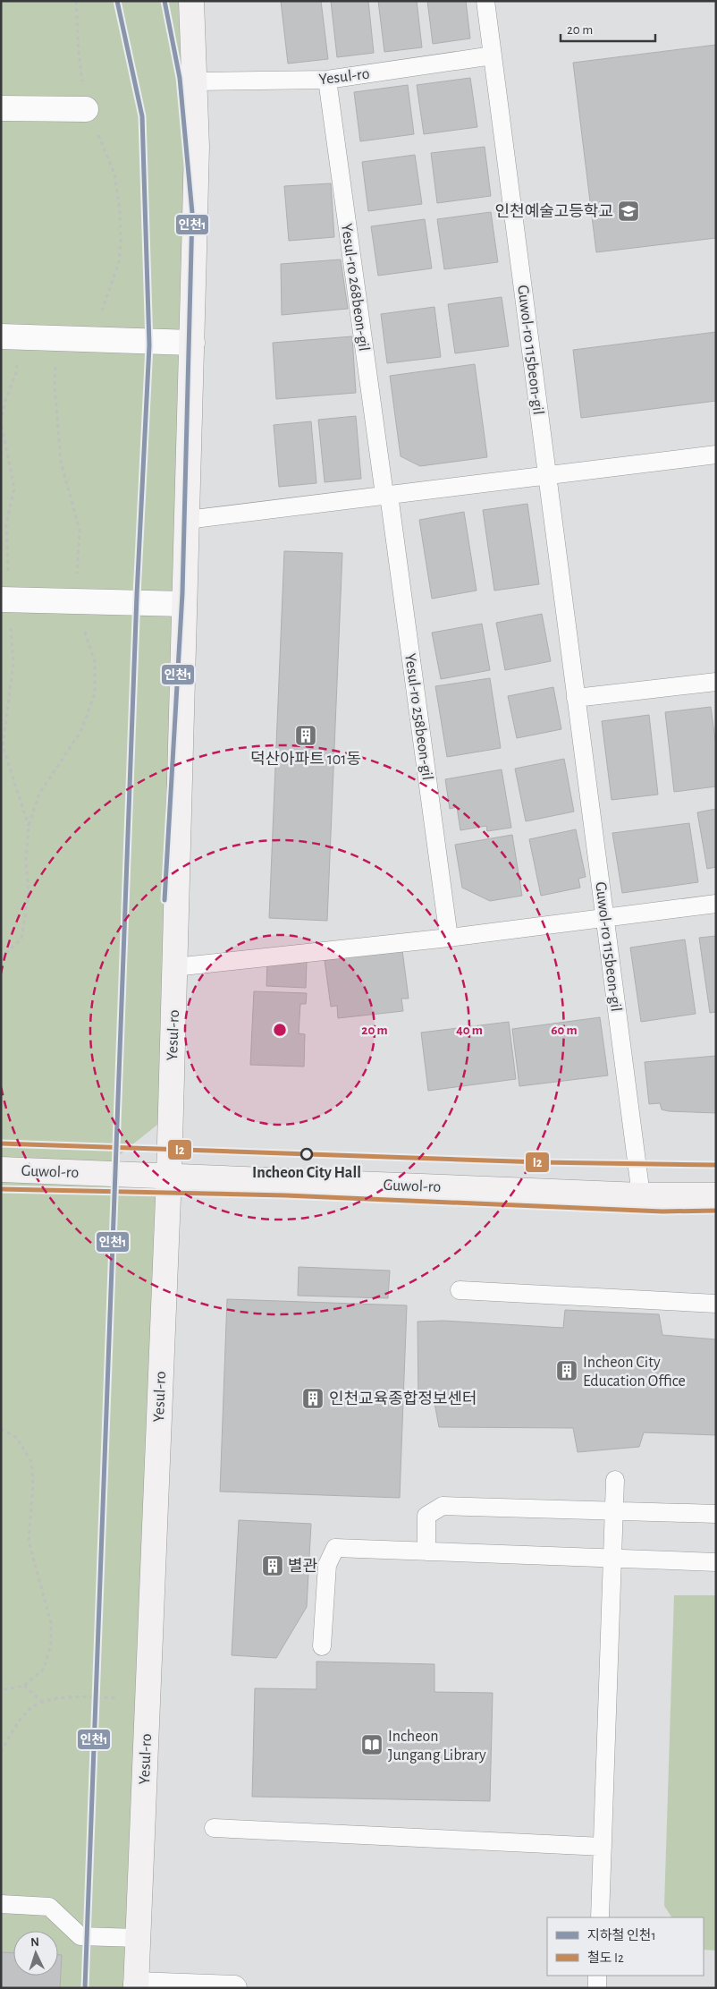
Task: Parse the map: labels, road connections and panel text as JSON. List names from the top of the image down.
{
  "streets": {
    "main road": ["Yesul-ro", "Guwol-ro"],
    "lane": ["Yesul-ro 268beon-gil", "Guwol-ro 115beon-gil", "Yesul-ro 258beon-gil"]
  },
  "crossings": [
    ["Yesul-ro", "Yesul-ro 268beon-gil"],
    ["Yesul-ro", "Guwol-ro 115beon-gil"],
    ["Yesul-ro", "Guwol-ro"],
    ["Yesul-ro 268beon-gil", "Yesul-ro 258beon-gil"],
    ["Guwol-ro 115beon-gil", "Guwol-ro"]
  ],
  "places": {
    "school or university": ["인천예술고등학교"],
    "building": [
      "덕산아파트 101동",
      "Incheon City Education Office",
      "인천교육종합정보센터",
      "별관"
    ],
    "other": ["Incheon City Hall"],
    "library": ["Incheon Jungang Library"]
  },
  "lines": ["metro line 인천1", "rail line I2"],
  "legend": ["지하철 인천1", "철도 I2"],
  "scale_bar": "20 m",
  "north": "top",
  "rings": ["20 m", "40 m", "60 m"]
}
